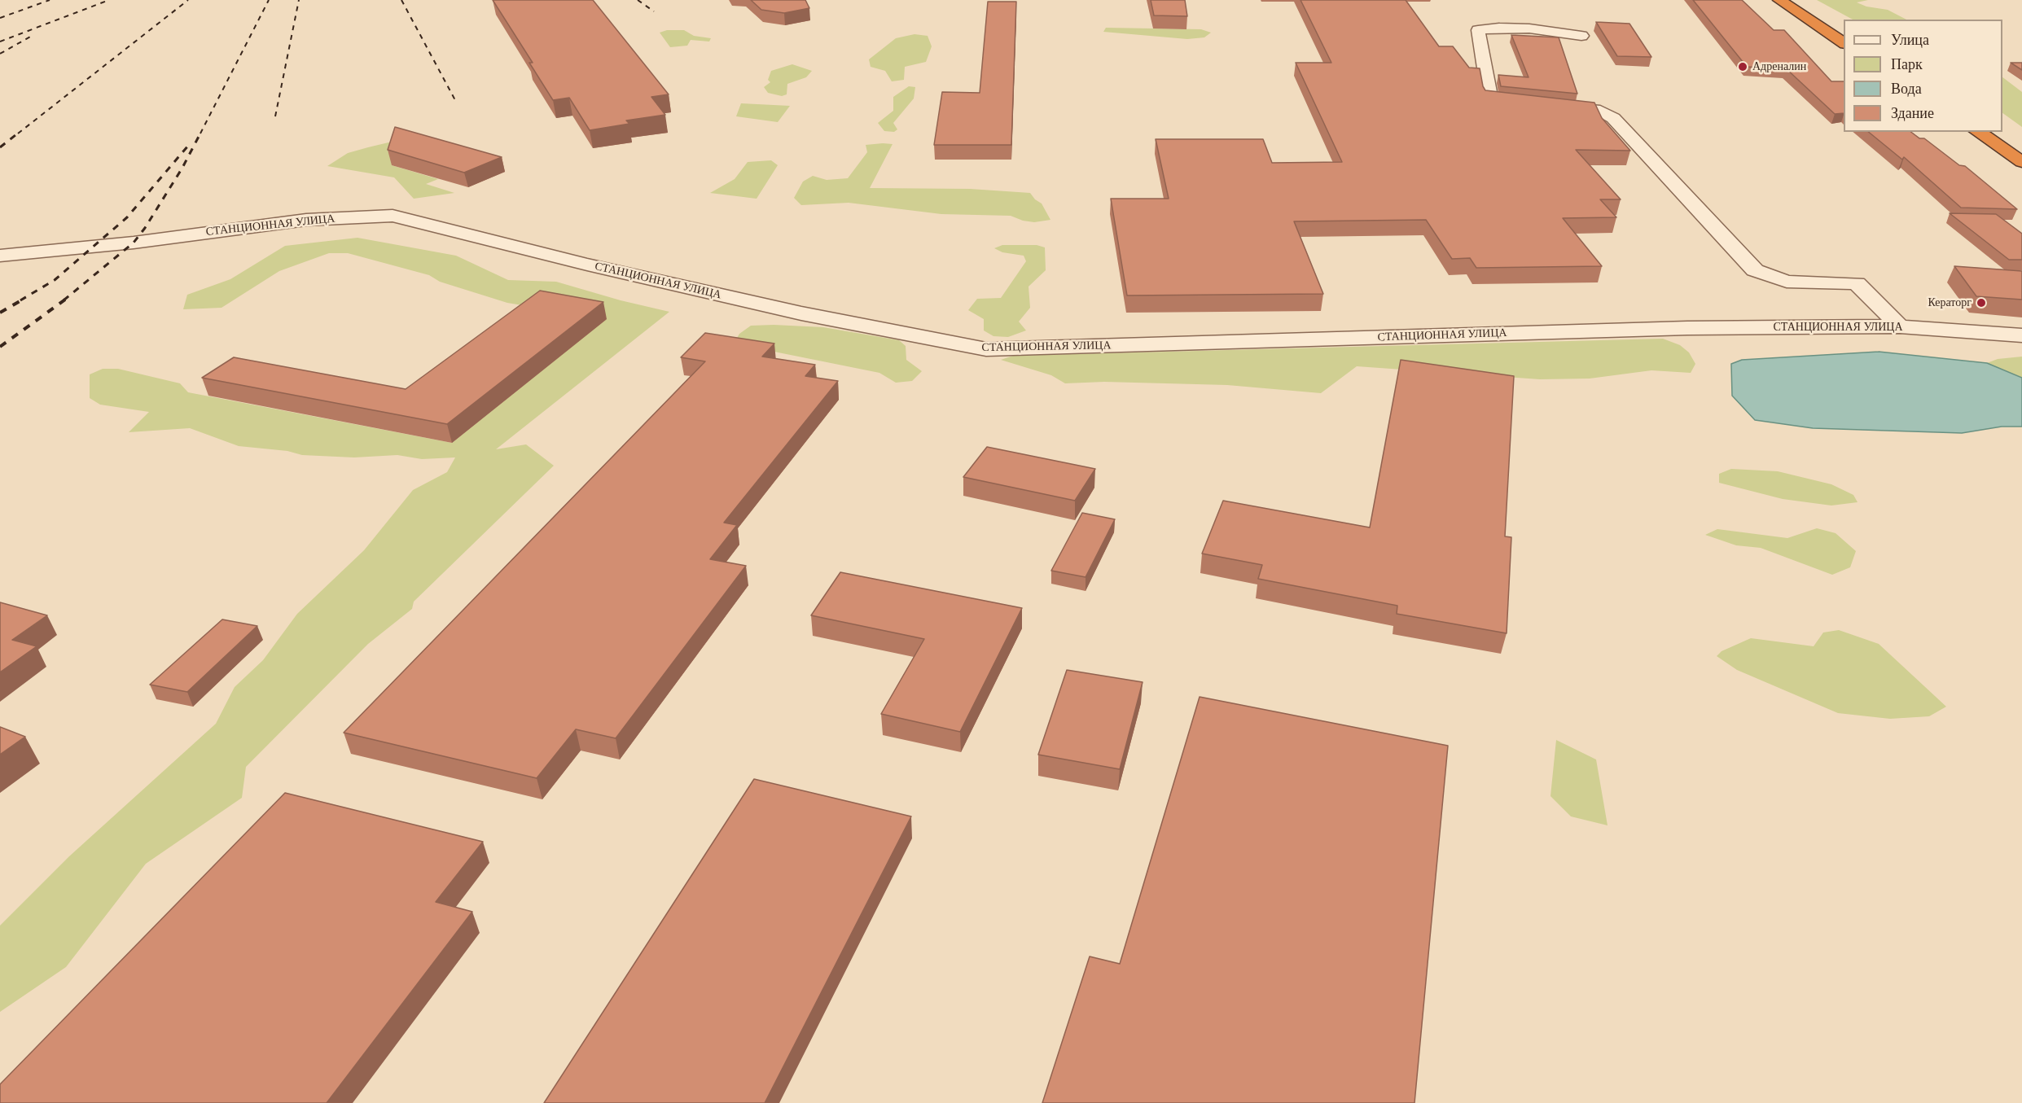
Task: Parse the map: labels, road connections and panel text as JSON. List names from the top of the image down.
{
  "streets": {
    "street": ["СТАНЦИОННАЯ УЛИЦА"]
  },
  "places": ["Адреналин", "Кераторг"],
  "legend": [
    "Улица",
    "Парк",
    "Вода",
    "Здание"
  ]
}
